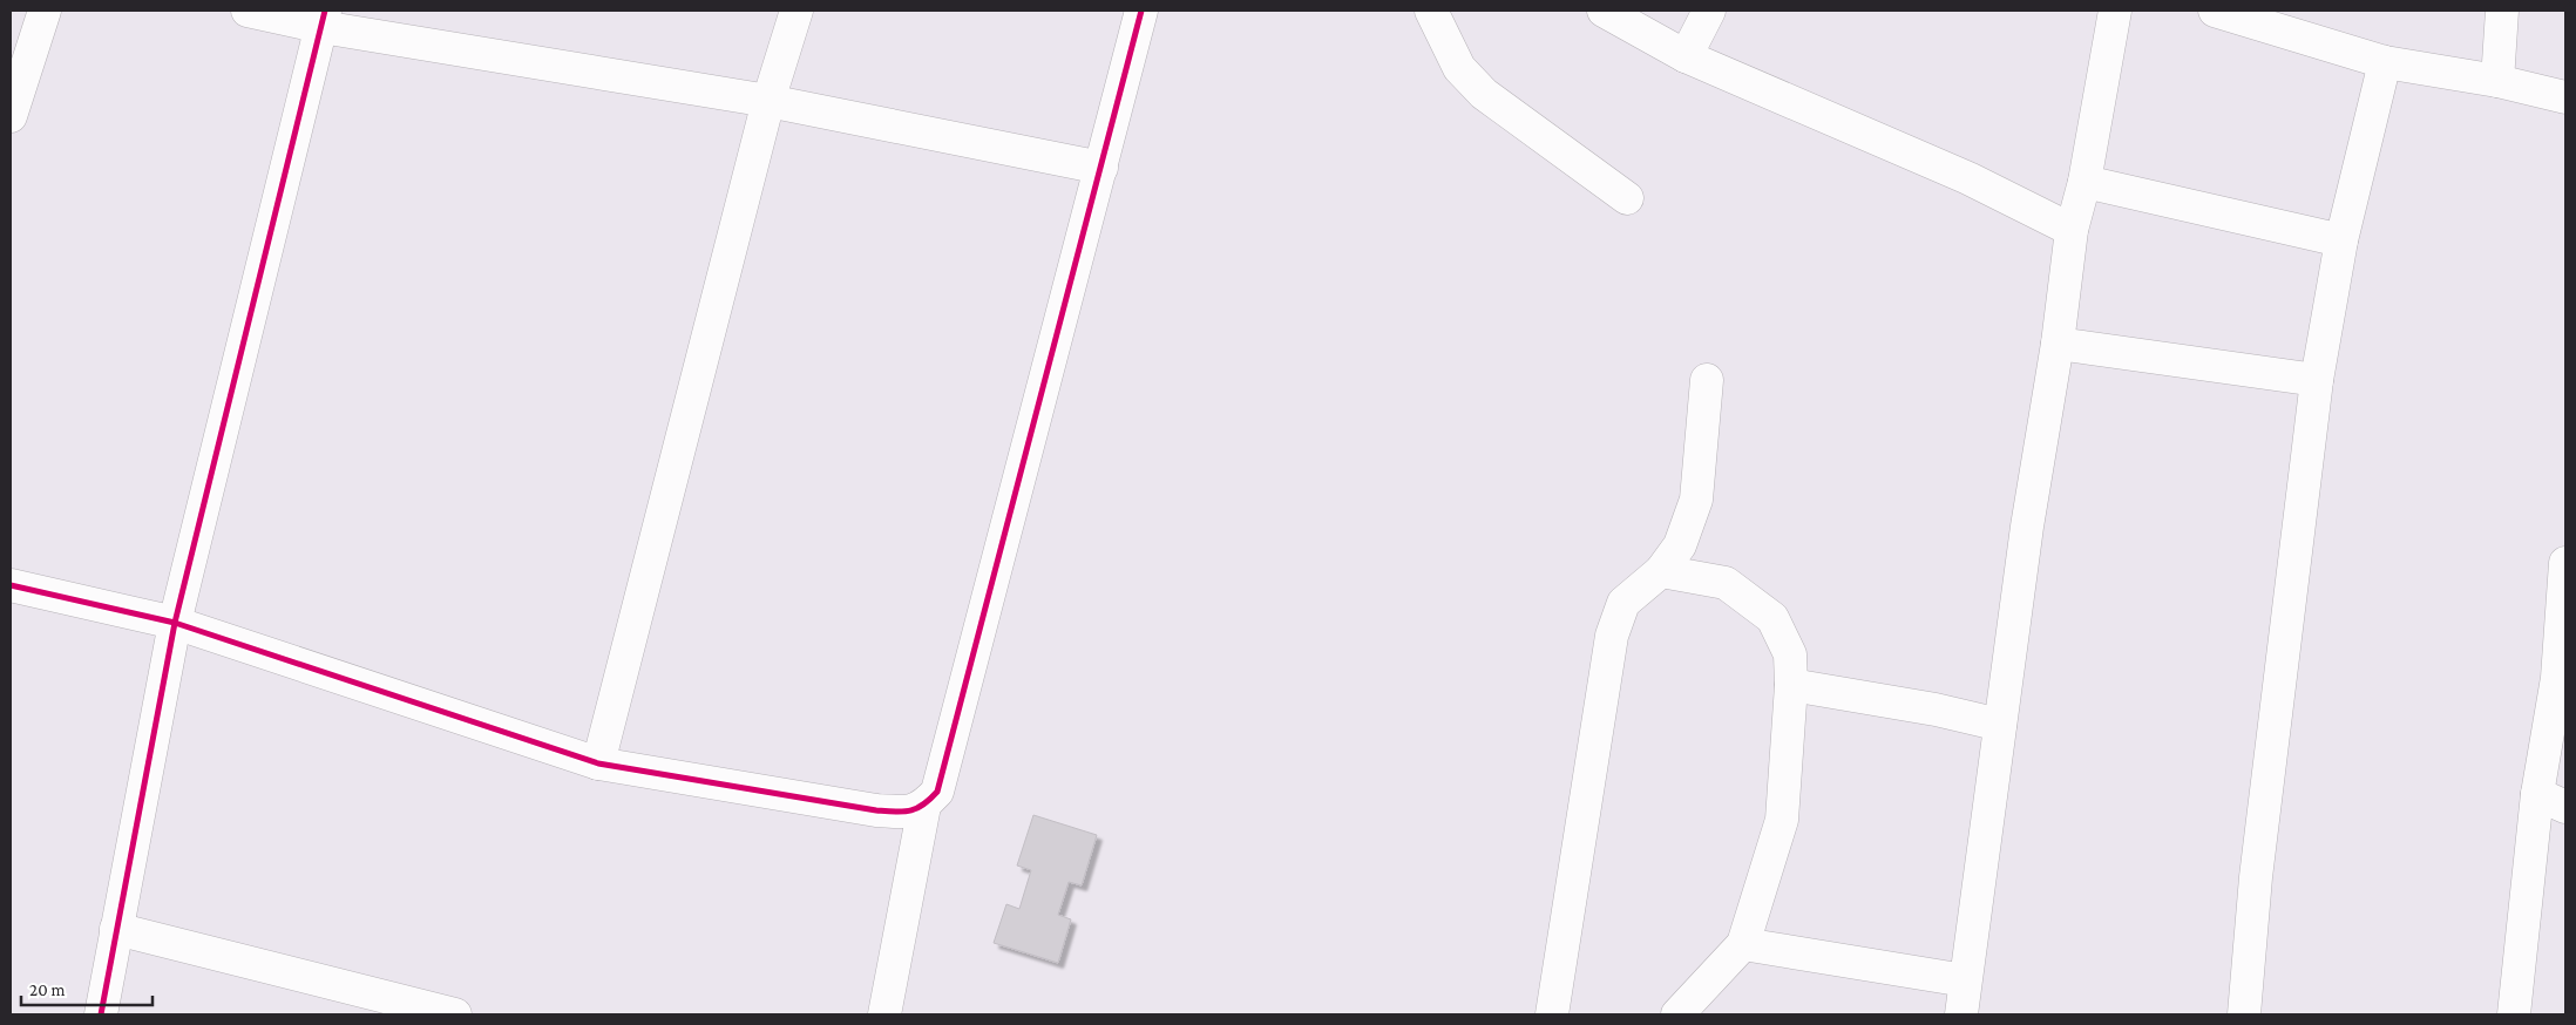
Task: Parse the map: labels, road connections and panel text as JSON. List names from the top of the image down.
{
  "scale_bar": "20 m"
}
